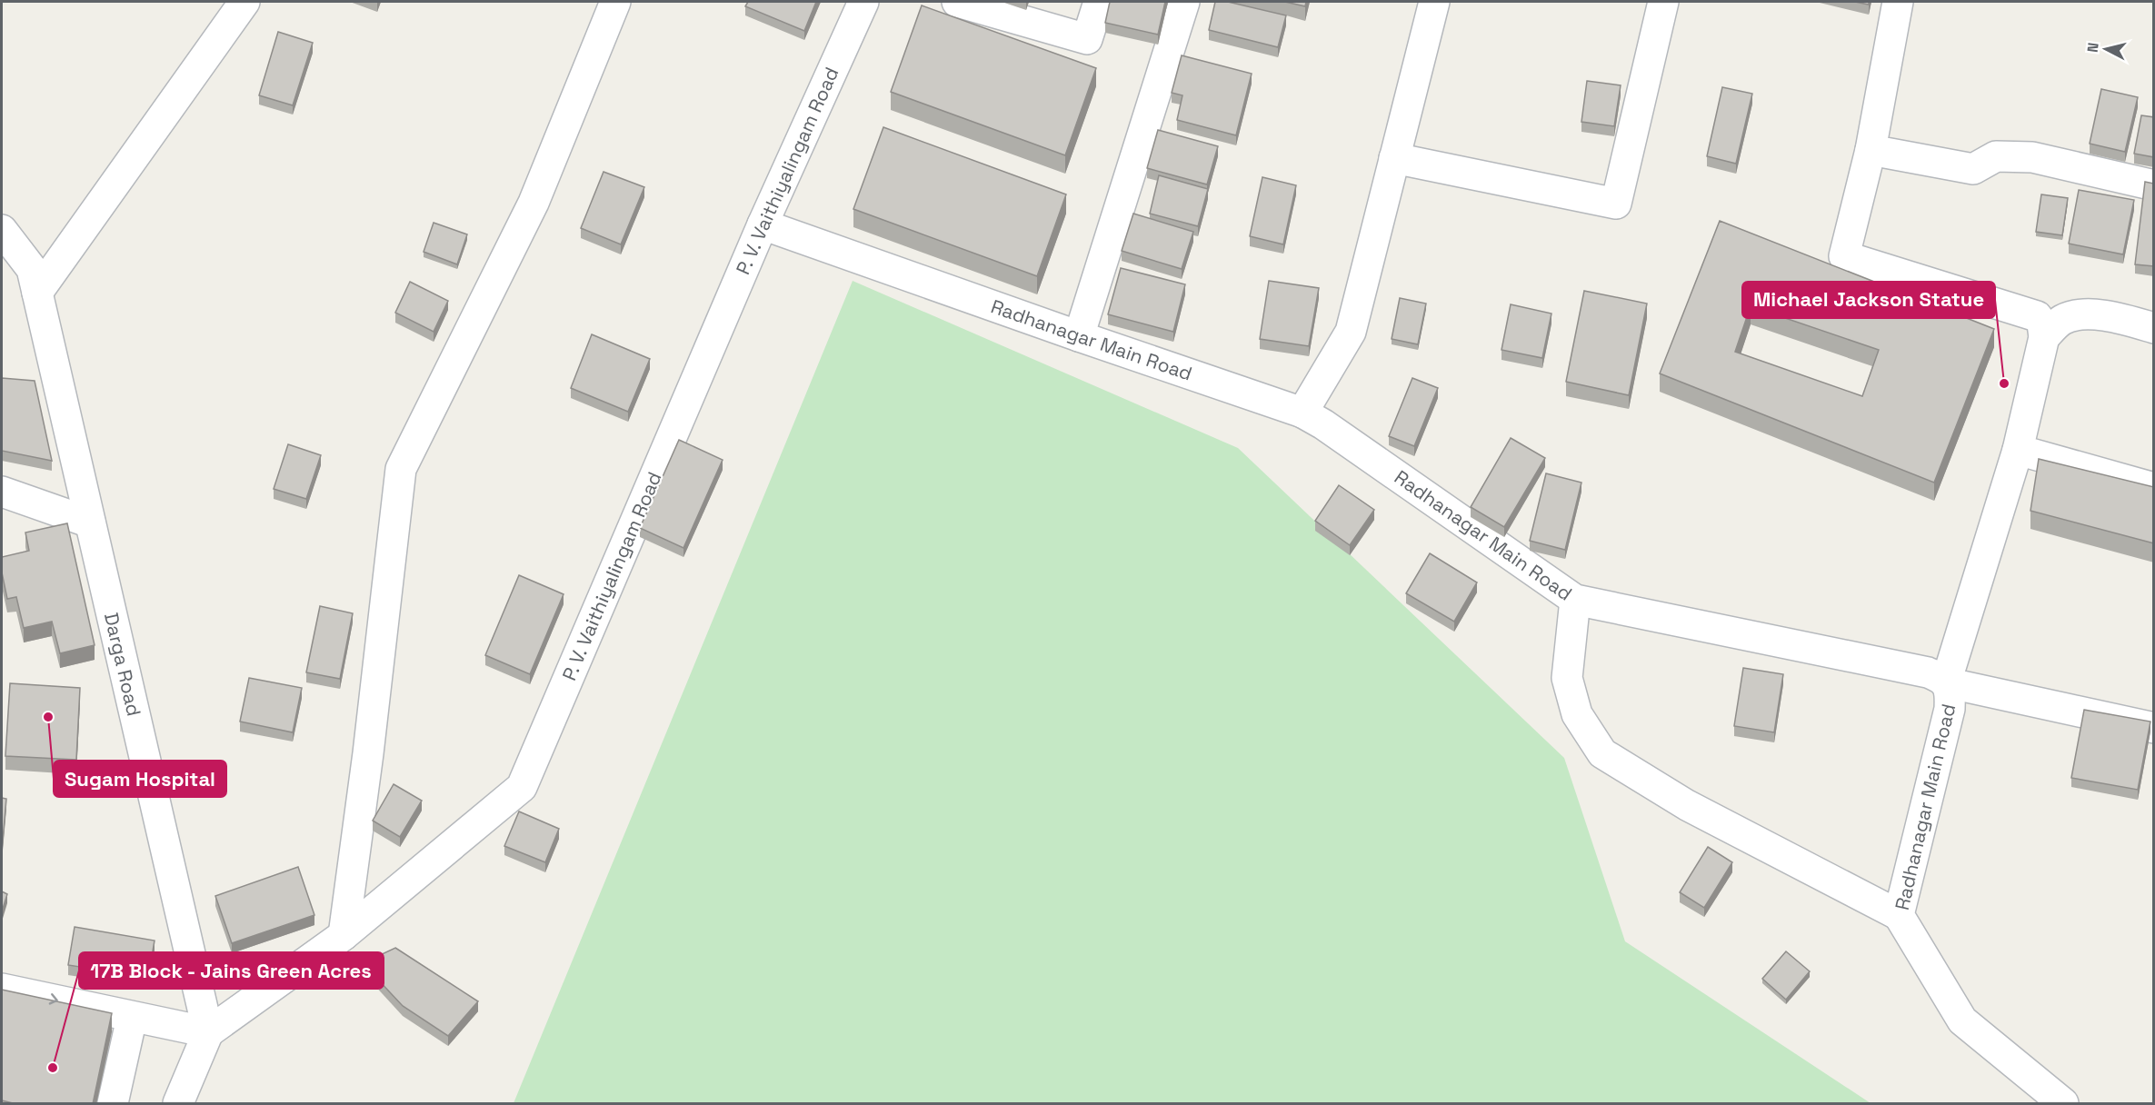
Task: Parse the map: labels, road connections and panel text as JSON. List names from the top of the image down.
{
  "streets": {
    "street": ["P. V. Vaithiyalingam Road", "Radhanagar Main Road", "Darga Road"]
  },
  "crossings": [
    ["P. V. Vaithiyalingam Road", "Radhanagar Main Road"],
    ["P. V. Vaithiyalingam Road", "Darga Road"]
  ],
  "places": ["Michael Jackson Statue", "Sugam Hospital", "17B Block - Jains Green Acres"],
  "north": "left"
}
